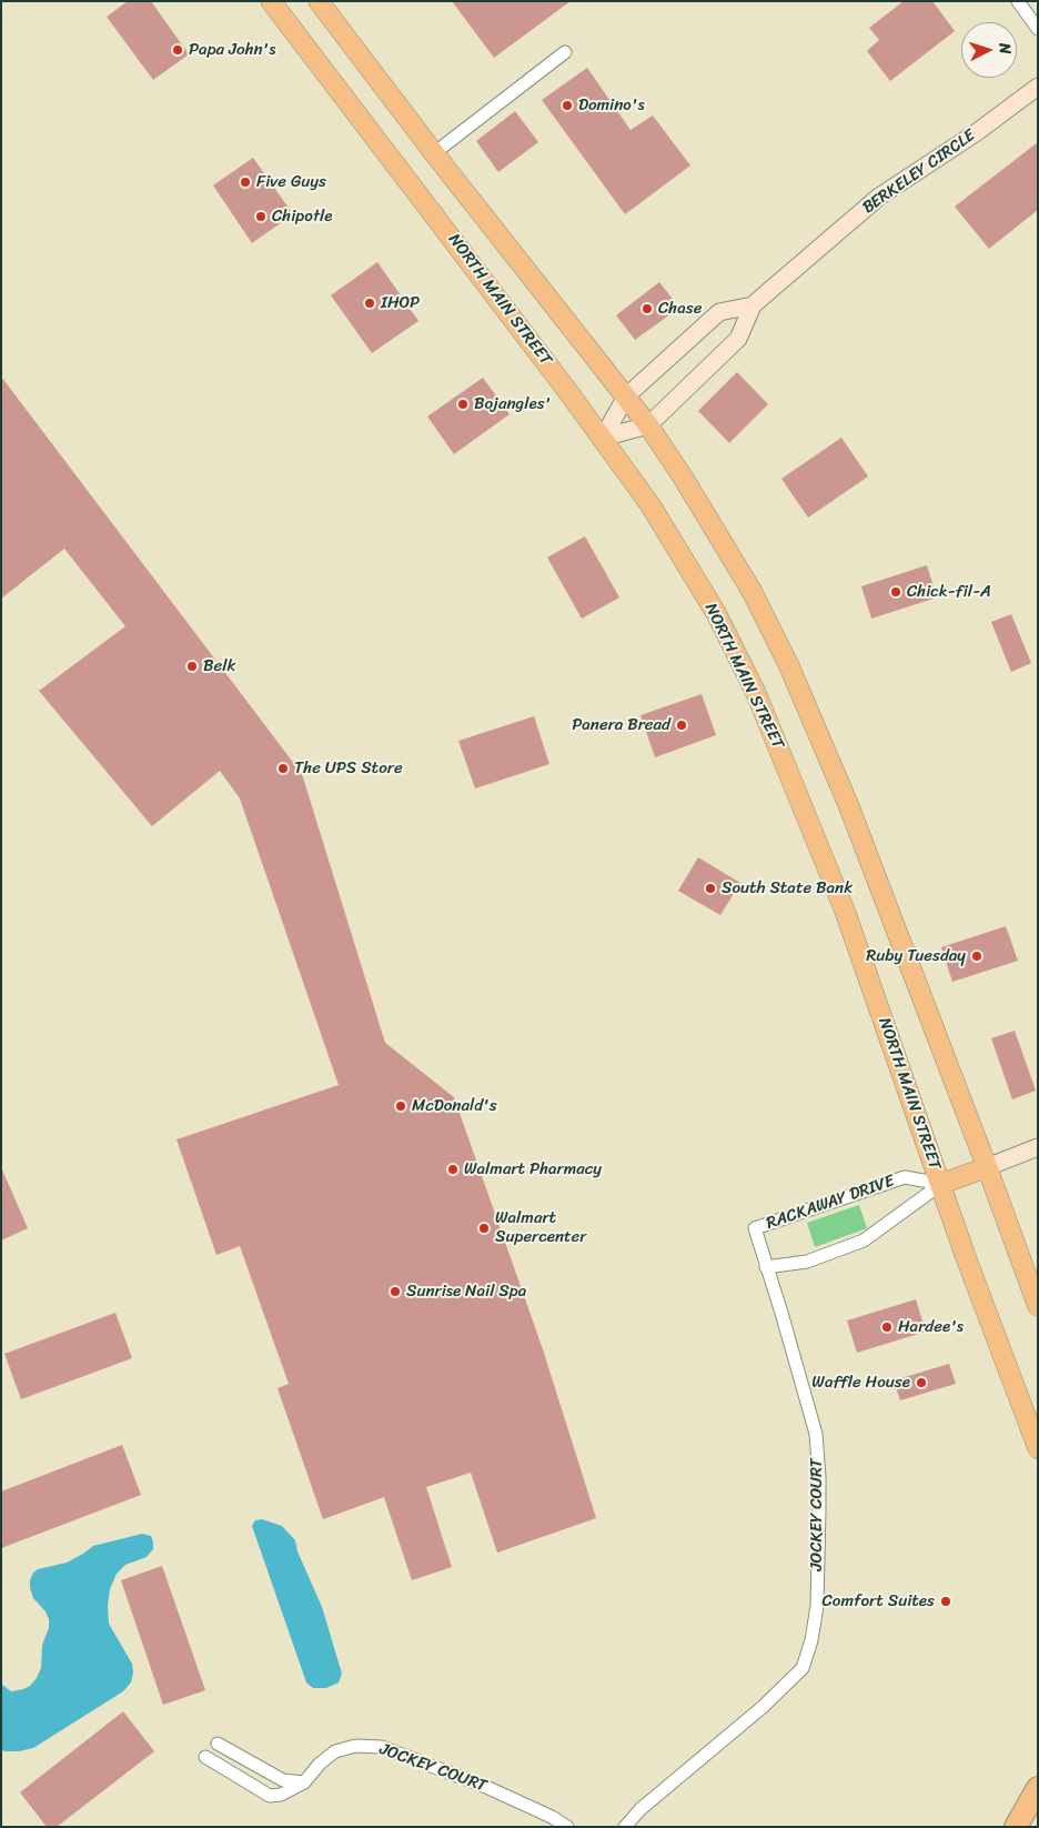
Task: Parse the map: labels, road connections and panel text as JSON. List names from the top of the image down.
{
  "streets": {
    "main road": ["NORTH MAIN STREET"],
    "street": ["BERKELEY CIRCLE", "RACKAWAY DRIVE", "JOCKEY COURT"]
  },
  "crossings": [
    ["BERKELEY CIRCLE", "NORTH MAIN STREET"],
    ["NORTH MAIN STREET", "RACKAWAY DRIVE"],
    ["RACKAWAY DRIVE", "JOCKEY COURT"]
  ],
  "places": [
    "Papa John's",
    "Domino's",
    "Five Guys",
    "Chipotle",
    "IHOP",
    "Chase",
    "Bojangles'",
    "Chick-fil-A",
    "Belk",
    "Panera Bread",
    "The UPS Store",
    "South State Bank",
    "Ruby Tuesday",
    "McDonald's",
    "Walmart Pharmacy",
    "Walmart Supercenter",
    "Sunrise Nail Spa",
    "Hardee's",
    "Waffle House",
    "Comfort Suites"
  ],
  "north": "right"
}
